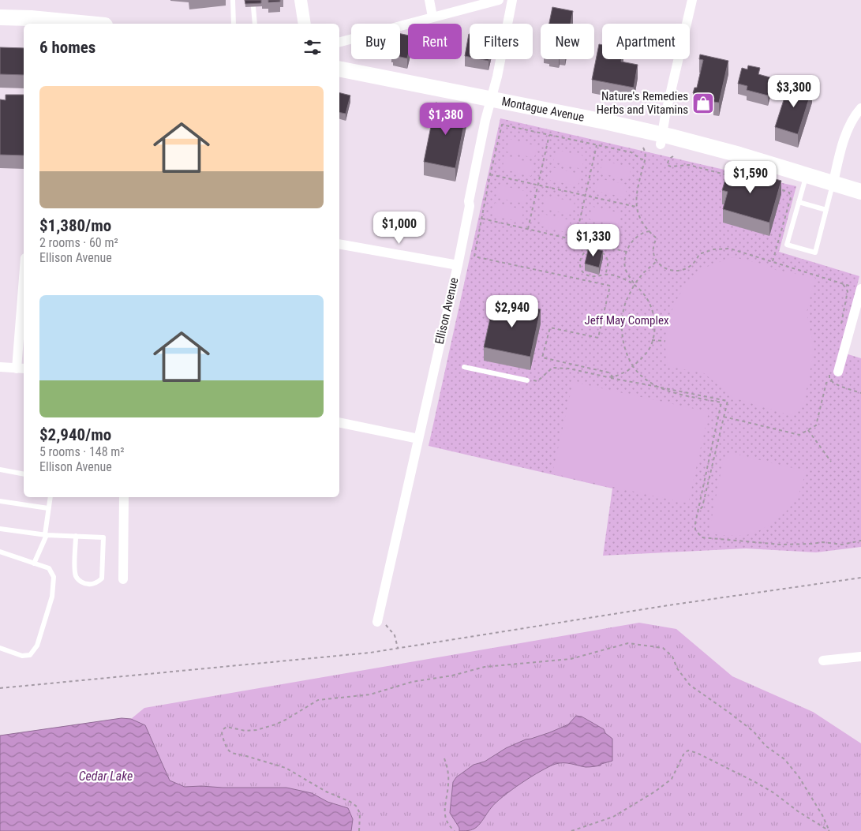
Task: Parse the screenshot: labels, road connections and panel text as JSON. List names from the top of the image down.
{
  "streets": {
    "main road": ["Montague Avenue"],
    "street": ["Ellison Avenue"]
  },
  "crossings": [
    ["Montague Avenue", "Ellison Avenue"]
  ],
  "water": ["Cedar Lake"],
  "parks": ["Jeff May Complex"],
  "places": {
    "shop": ["Nature's Remedies Herbs and Vitamins"]
  },
  "page": {
    "chip": [
      "Buy",
      "Rent",
      "Filters",
      "New",
      "Apartment"
    ],
    "heading": "6 homes",
    "list": [
      {
        "name": "$1,380/mo",
        "note": "2 rooms · 60 m² · Ellison Avenue"
      },
      {
        "name": "$2,940/mo",
        "note": "5 rooms · 148 m² · Ellison Avenue"
      }
    ],
    "price": [
      "$3,300",
      "$1,380",
      "$1,590",
      "$1,000",
      "$1,330",
      "$2,940"
    ]
  }
}
